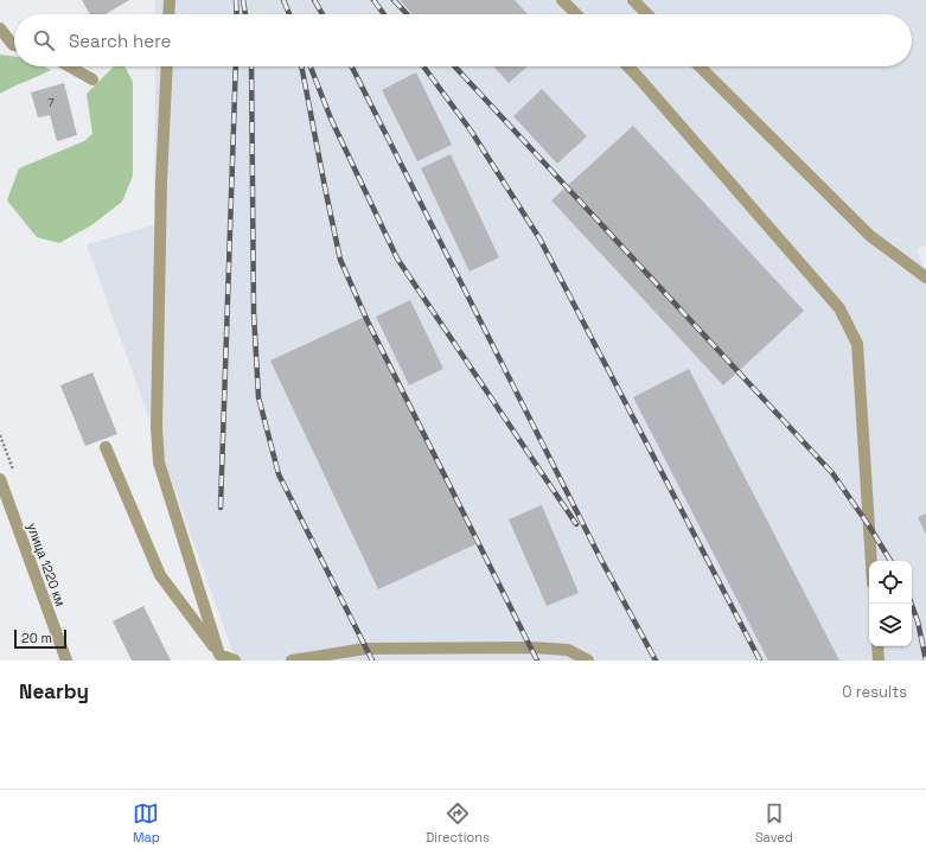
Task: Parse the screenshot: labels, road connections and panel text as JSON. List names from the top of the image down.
{
  "streets": {
    "street": ["улица 1220 км"]
  },
  "house_numbers": ["7"],
  "scale_bar": "20 m",
  "page": {
    "search": "Search here",
    "scale": "20 m",
    "heading": ["Nearby", "0 results"],
    "nav": ["Map", "Directions", "Saved"]
  }
}
